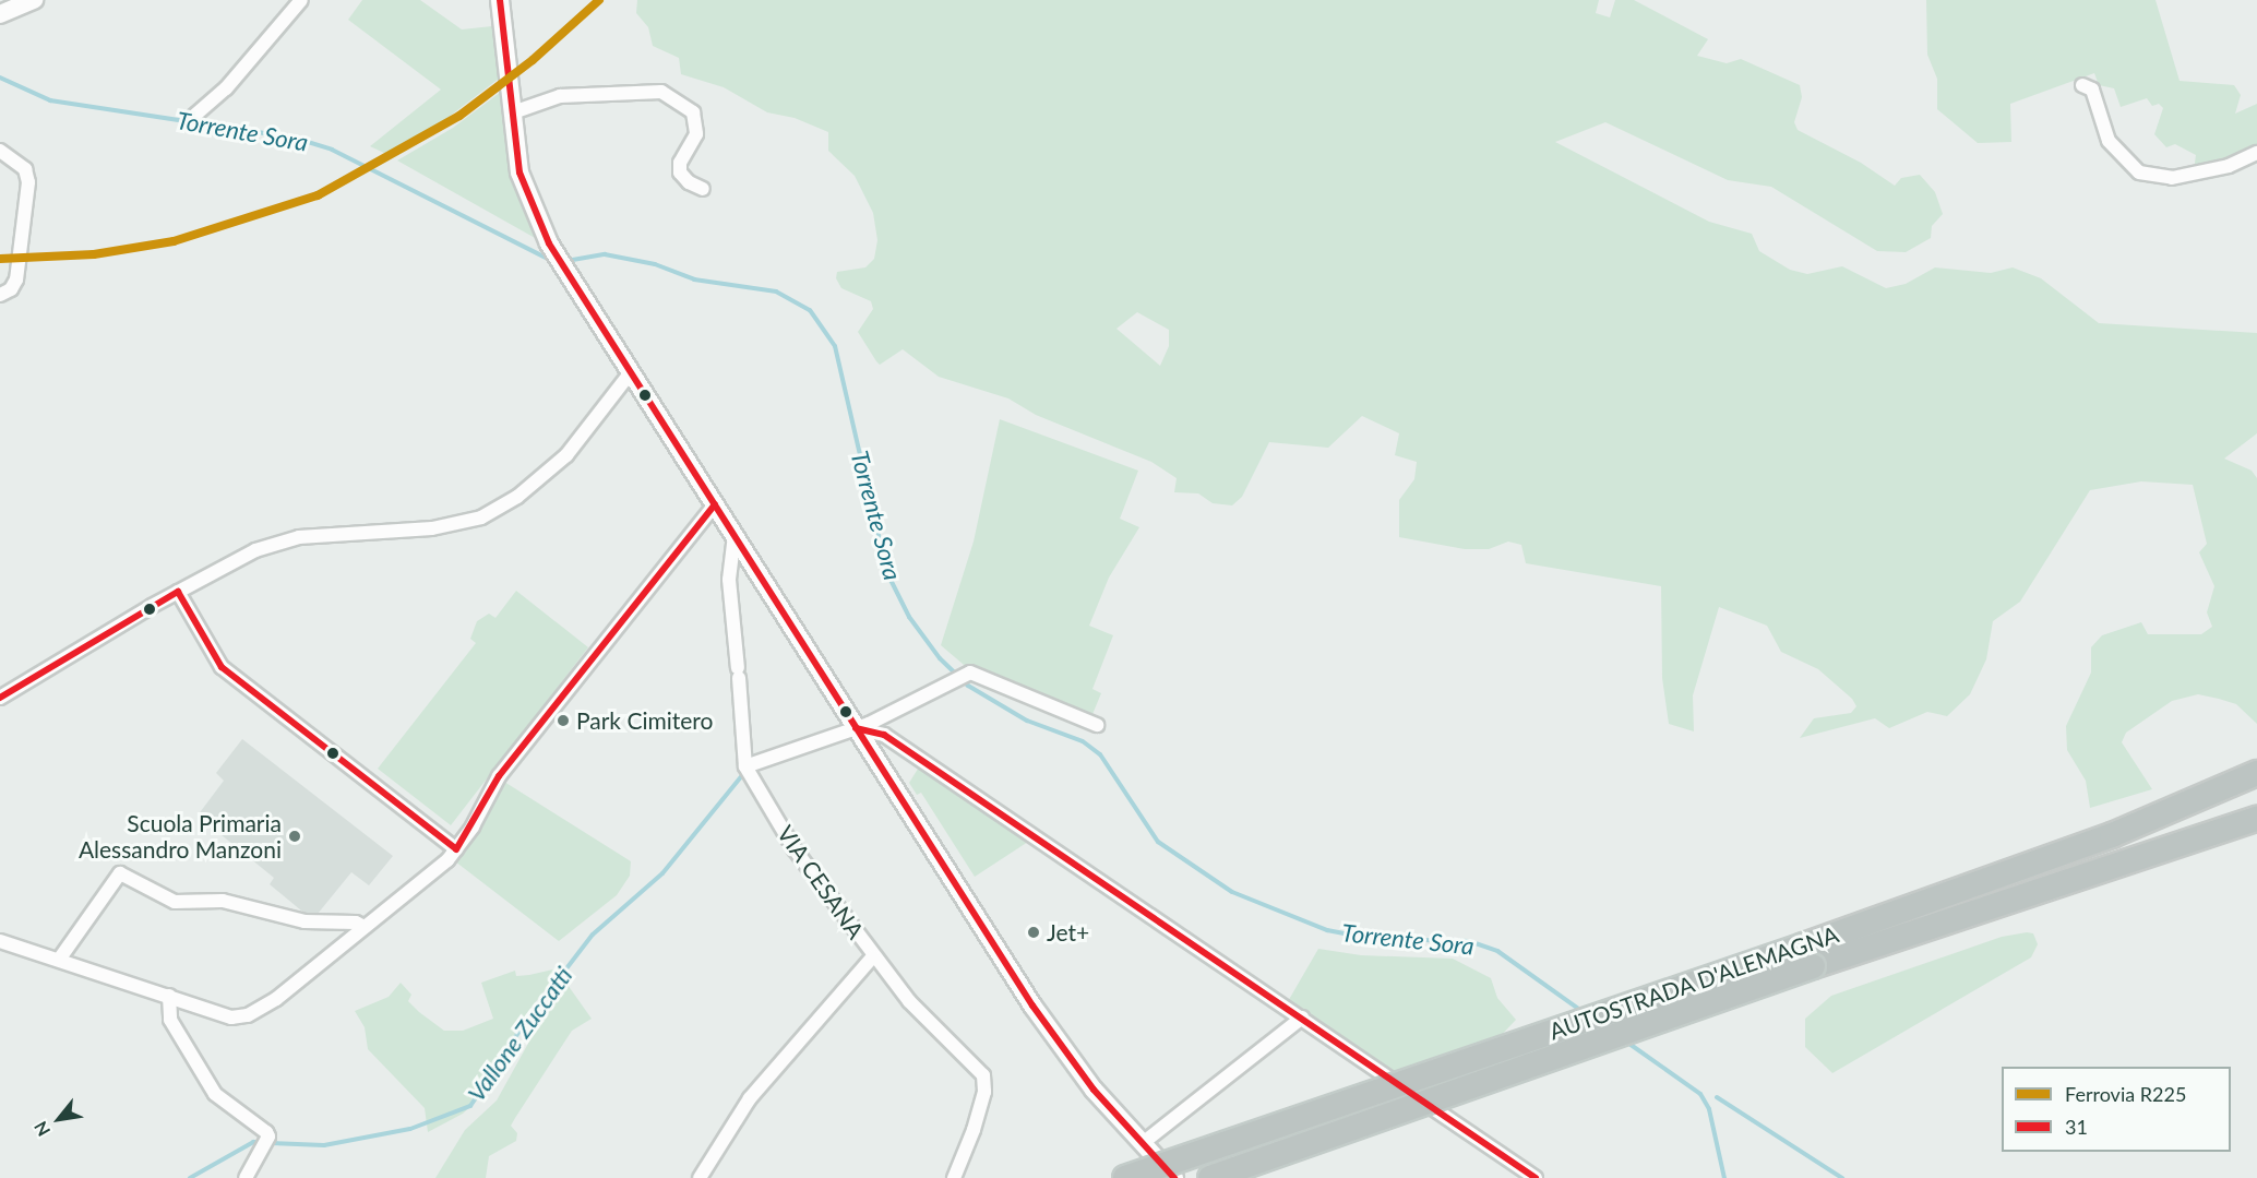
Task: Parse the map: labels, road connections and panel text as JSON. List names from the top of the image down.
{
  "streets": {
    "highway": ["AUTOSTRADA D'ALEMAGNA"],
    "street": ["VIA CESANA"]
  },
  "water": ["Torrente Sora", "Vallone Zuccatti"],
  "places": ["Park Cimitero", "Scuola Primaria Alessandro Manzoni", "Jet+"],
  "lines": ["rail line R225", "transit line 31"],
  "legend": ["Ferrovia R225", "31"],
  "north": "bottom left"
}
